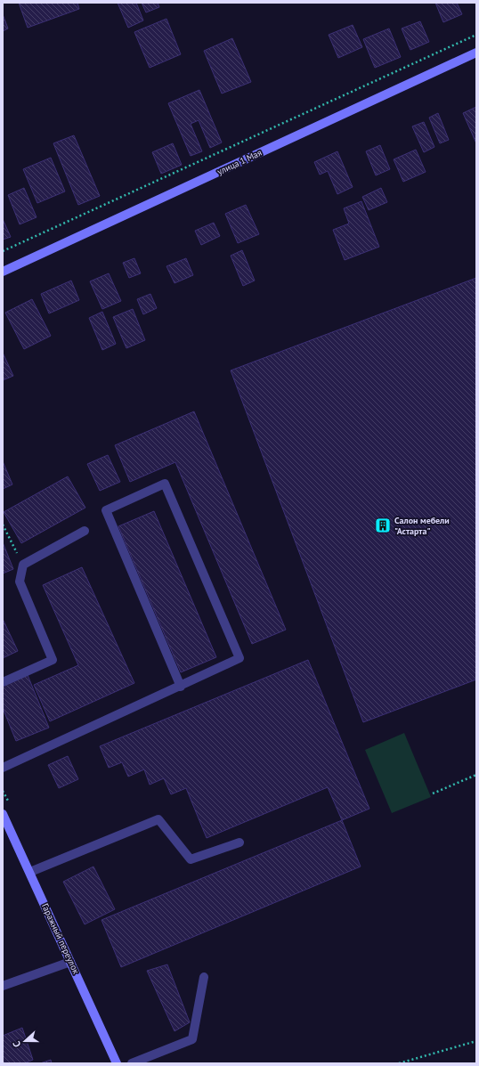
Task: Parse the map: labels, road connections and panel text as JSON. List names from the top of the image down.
{
  "streets": {
    "street": ["улица 1 Мая", "Гаражный переулок"]
  },
  "places": {
    "building": ["Салон мебели \"Астарта\""]
  },
  "north": "left"
}
